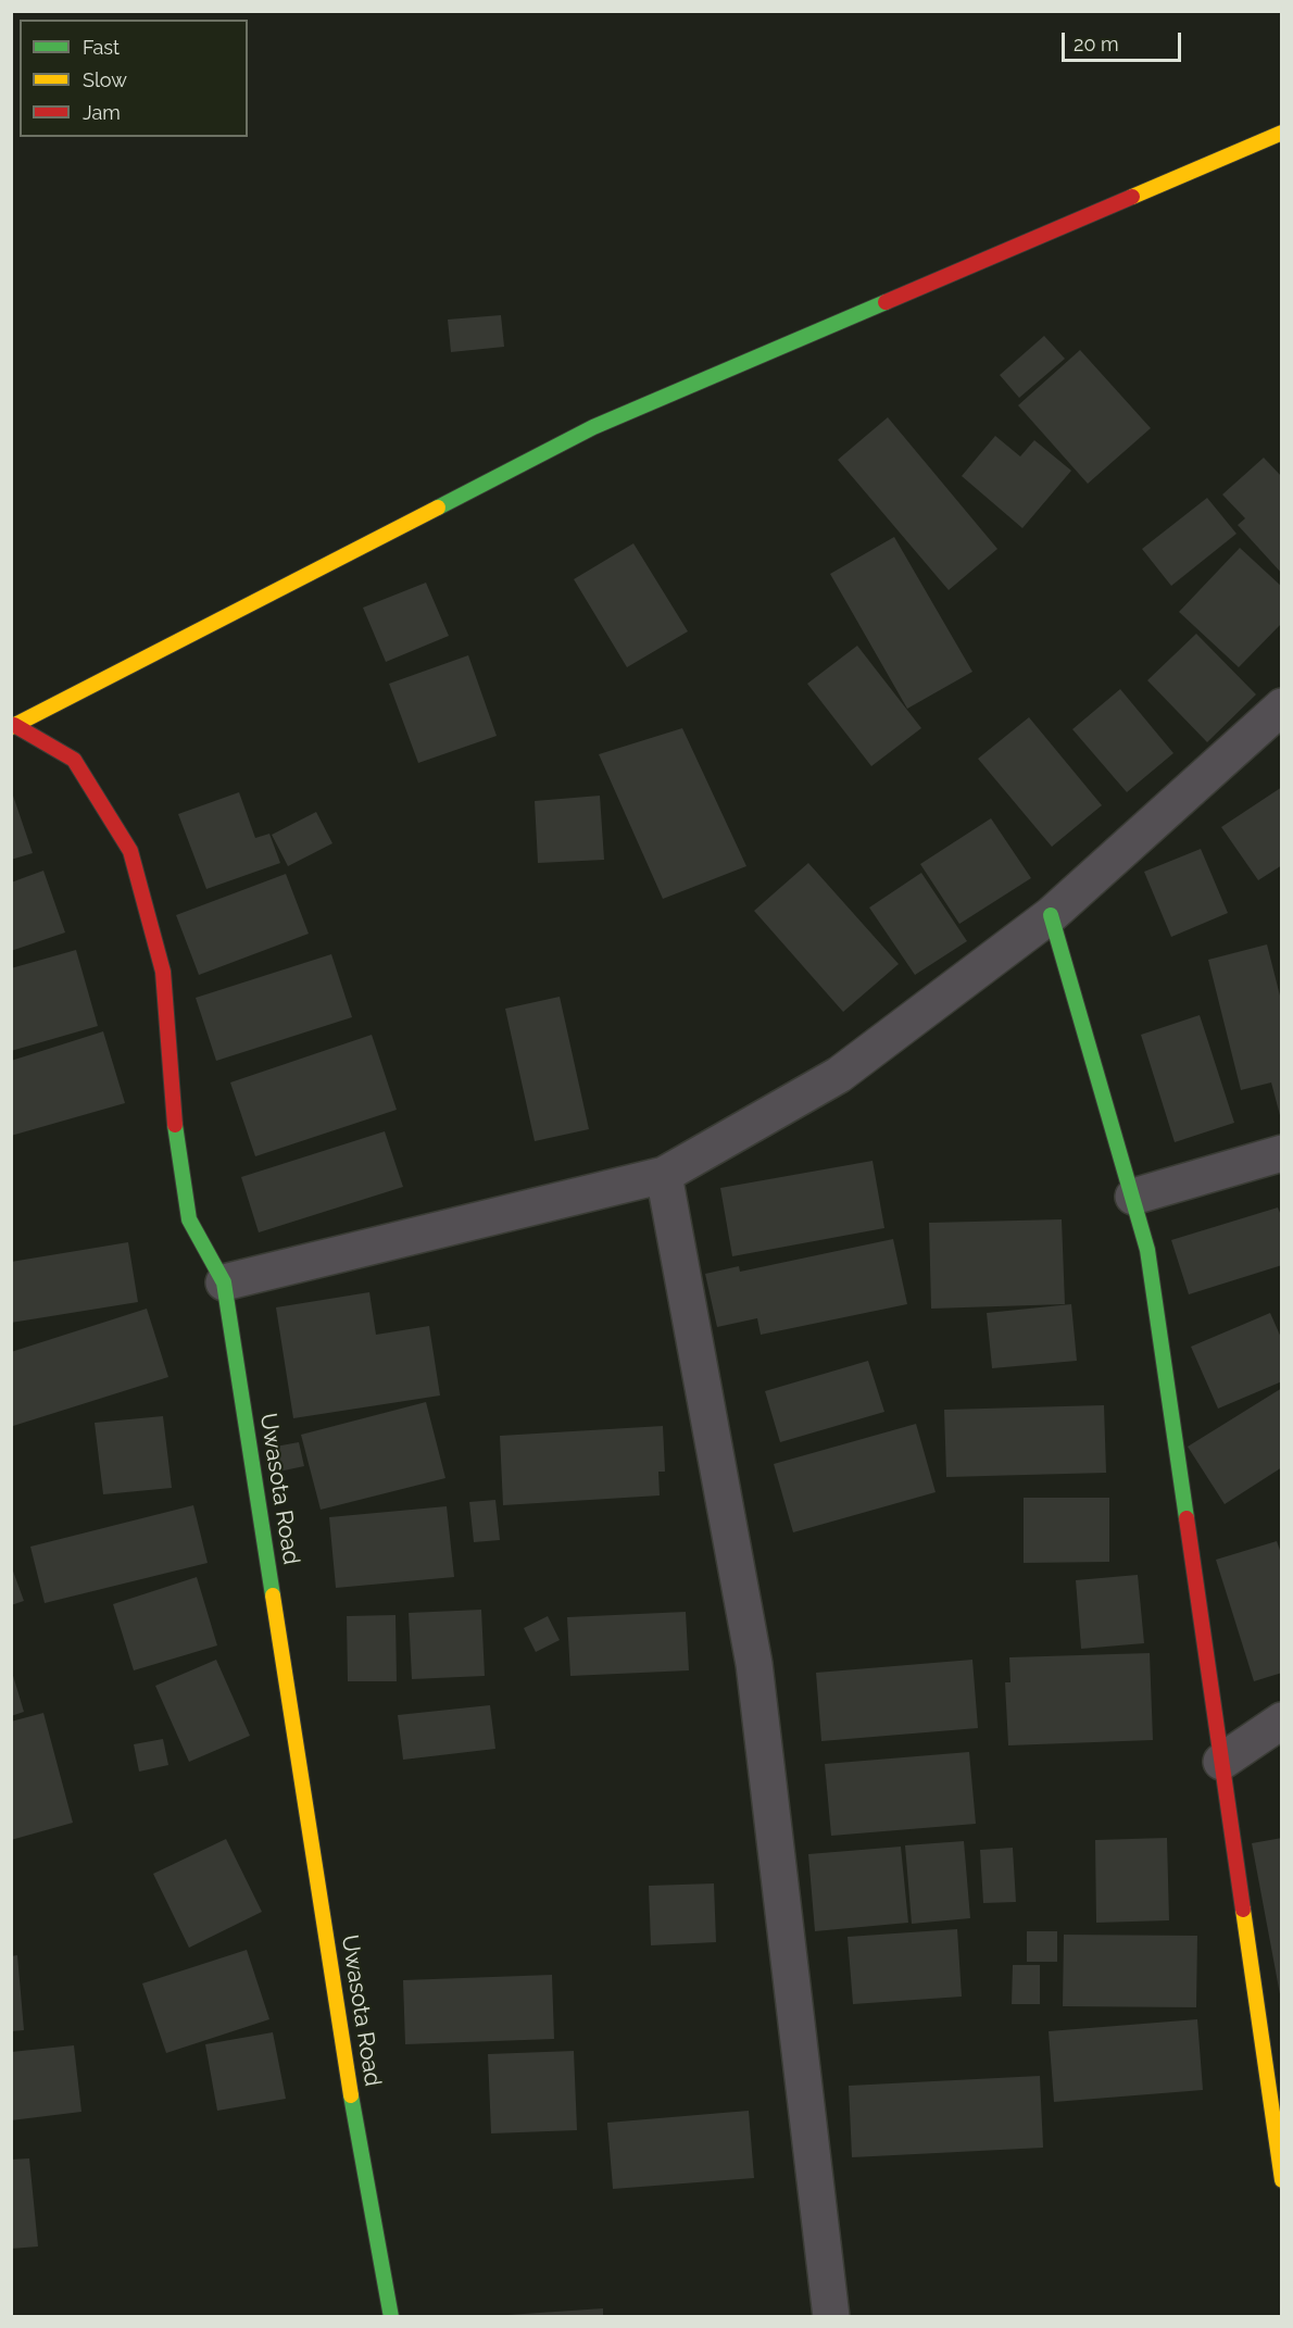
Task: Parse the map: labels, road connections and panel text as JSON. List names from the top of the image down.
{
  "streets": {
    "street": ["Uwasota Road"]
  },
  "legend": ["Fast", "Slow", "Jam"],
  "scale_bar": "20 m"
}
